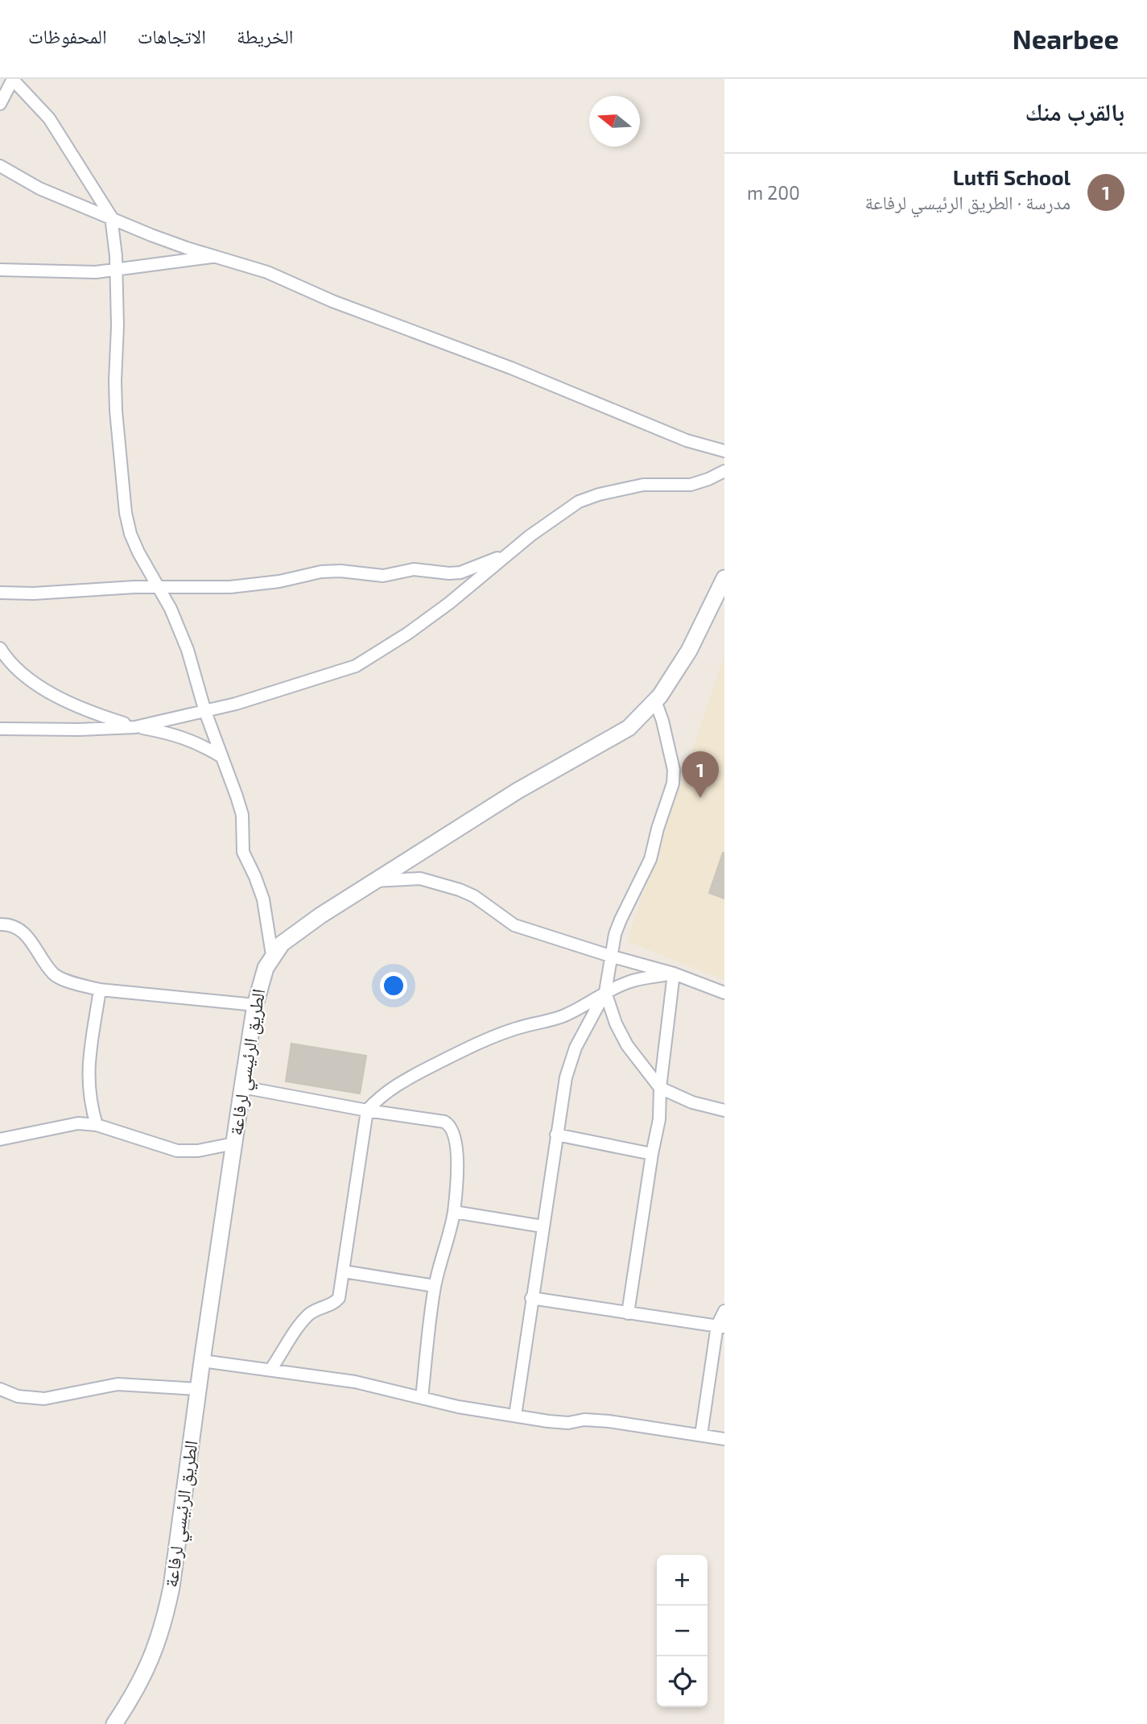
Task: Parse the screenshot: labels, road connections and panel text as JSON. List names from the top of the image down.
{
  "streets": {
    "street": ["الطريق الرئيسي لرفاعة"]
  },
  "north": "left",
  "page": {
    "header": "Nearbee",
    "nav": ["الخريطة", "الاتجاهات", "المحفوظات"],
    "heading": "بالقرب منك",
    "list": [
      {
        "mark": "1",
        "name": "Lutfi School",
        "note": "مدرسة · الطريق الرئيسي لرفاعة",
        "value": "200 m"
      }
    ],
    "pins": "1",
    "map_buttons": ["+", "−"]
  }
}
